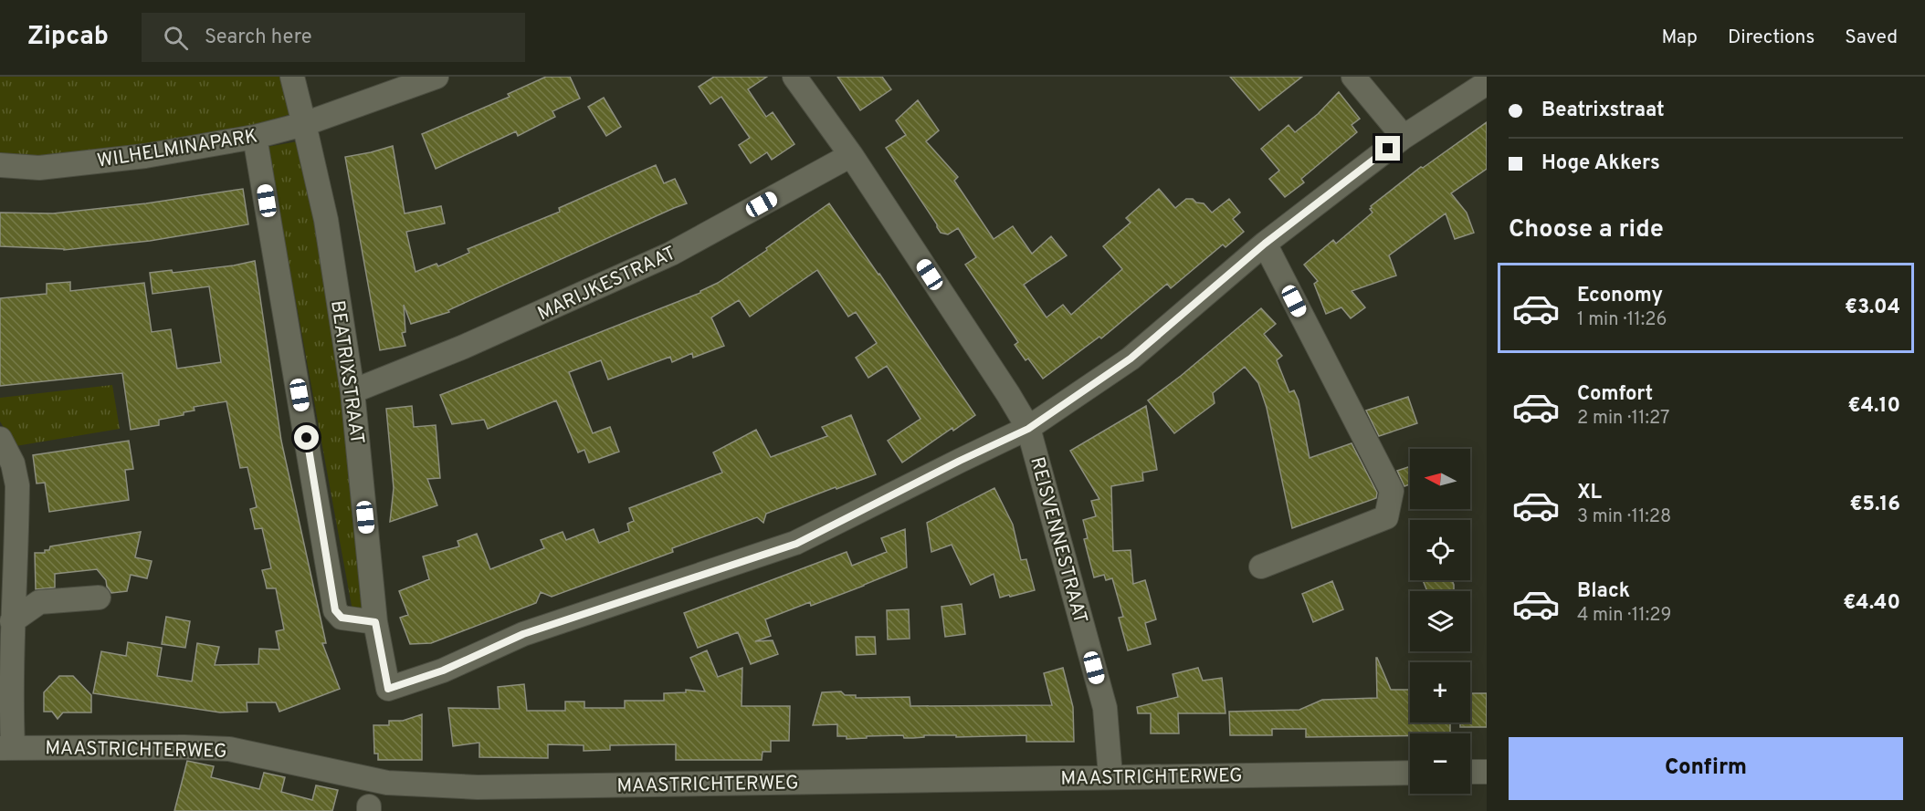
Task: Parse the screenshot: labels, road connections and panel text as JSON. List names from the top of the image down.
{
  "streets": {
    "street": [
      "WILHELMINAPARK",
      "MARIJKESTRAAT",
      "BEATRIXSTRAAT",
      "REISVENNESTRAAT",
      "MAASTRICHTERWEG"
    ]
  },
  "crossings": [
    ["WILHELMINAPARK", "BEATRIXSTRAAT"],
    ["MARIJKESTRAAT", "BEATRIXSTRAAT"],
    ["MARIJKESTRAAT", "REISVENNESTRAAT"],
    ["BEATRIXSTRAAT", "REISVENNESTRAAT"],
    ["REISVENNESTRAAT", "MAASTRICHTERWEG"]
  ],
  "north": "left",
  "page": {
    "header": "Zipcab",
    "search": "Search here",
    "nav": ["Map", "Directions", "Saved"],
    "banner": ["Beatrixstraat", "Hoge Akkers"],
    "heading": "Choose a ride",
    "list": [
      {
        "name": "Economy",
        "note": "1 min · 11:26",
        "value": "€3.04"
      },
      {
        "name": "Comfort",
        "note": "2 min · 11:27",
        "value": "€4.10"
      },
      {
        "name": "XL",
        "note": "3 min · 11:28",
        "value": "€5.16"
      },
      {
        "name": "Black",
        "note": "4 min · 11:29",
        "value": "€4.40"
      }
    ],
    "map_buttons": ["+", "−"],
    "buttons": "Confirm"
  }
}
